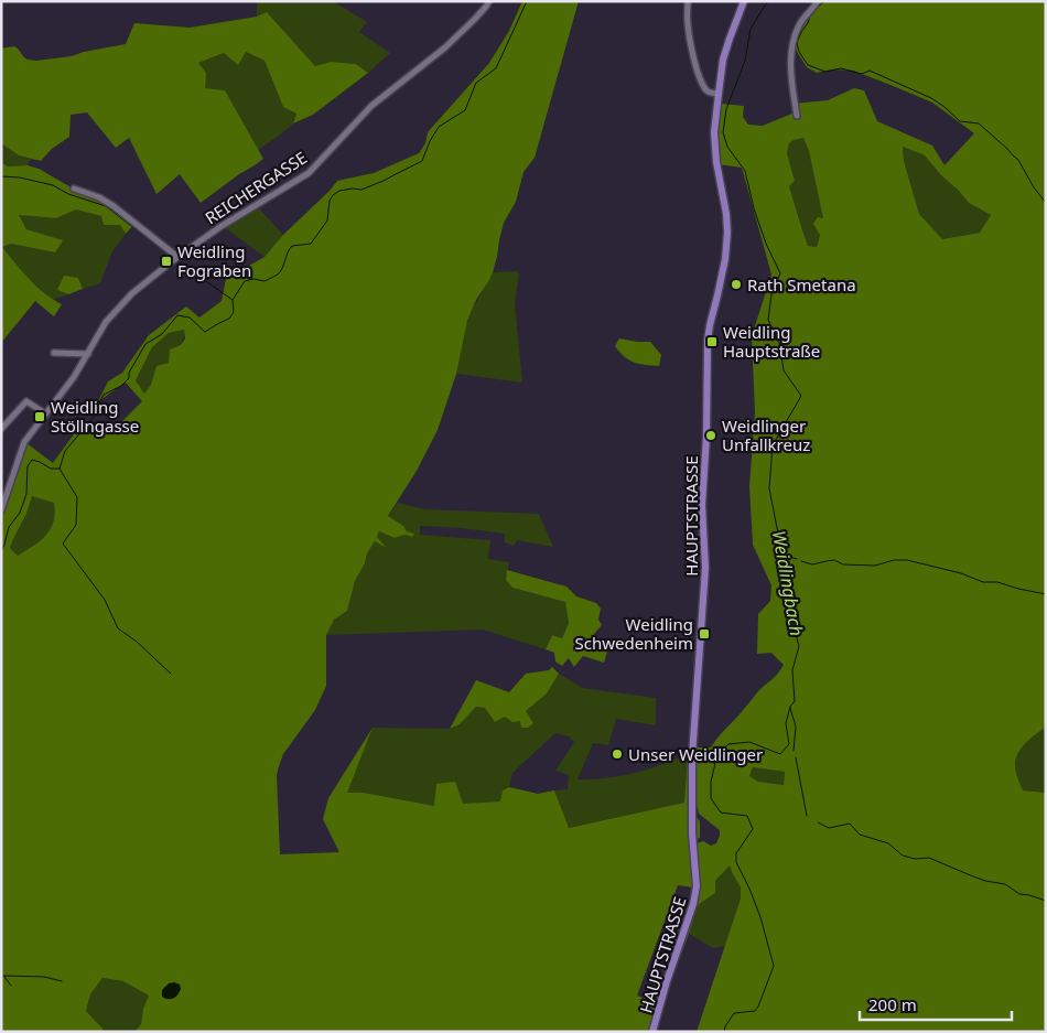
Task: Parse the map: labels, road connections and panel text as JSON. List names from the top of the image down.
{
  "streets": {
    "main road": ["HAUPTSTRASSE"],
    "street": ["REICHERGASSE"]
  },
  "water": ["Weidlingbach"],
  "places": {
    "transit": [
      "Weidling Fograben",
      "Weidling Hauptstraße",
      "Weidling Stöllngasse",
      "Weidling Schwedenheim"
    ],
    "other": ["Rath Smetana", "Weidlinger Unfallkreuz", "Unser Weidlinger"]
  },
  "scale_bar": "200 m"
}
